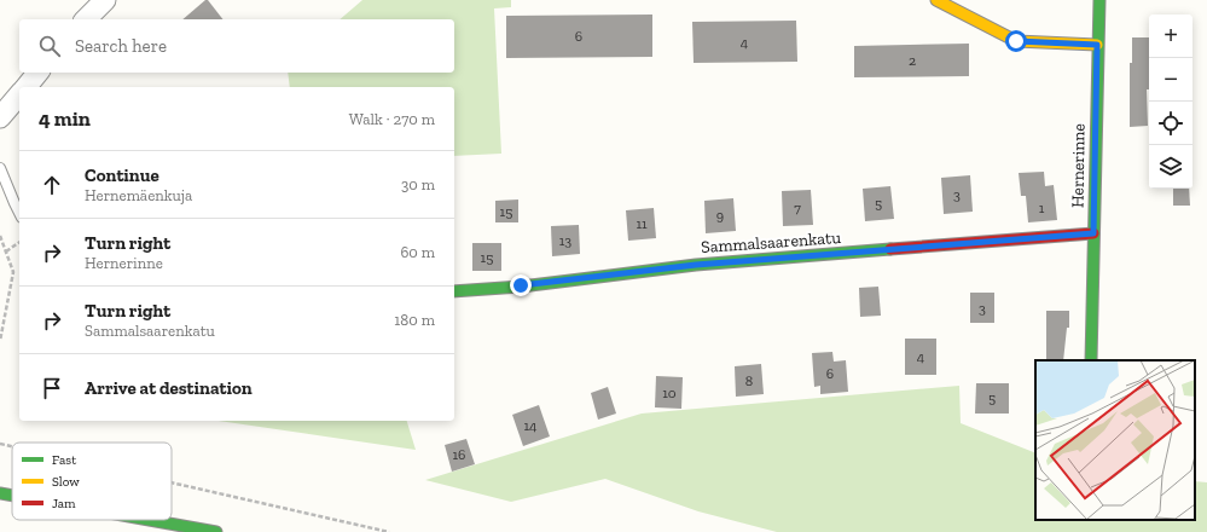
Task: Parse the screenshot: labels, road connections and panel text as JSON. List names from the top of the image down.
{
  "streets": {
    "main road": ["Hernerinne", "Sammalsaarenkatu"]
  },
  "crossings": [
    ["Hernerinne", "Sammalsaarenkatu"]
  ],
  "house_numbers": [
    "6",
    "4",
    "2",
    "3",
    "5",
    "7",
    "1",
    "15",
    "9",
    "11",
    "13",
    "15",
    "3",
    "4",
    "6",
    "8",
    "10",
    "5",
    "14",
    "16"
  ],
  "legend": ["Fast", "Slow", "Jam"],
  "page": {
    "map_buttons": ["+", "−"],
    "search": "Search here",
    "heading": ["4 min", "Walk · 270 m"],
    "list": [
      ["Continue", "Hernemäenkuja", "30 m"],
      ["Turn right", "Hernerinne", "60 m"],
      ["Turn right", "Sammalsaarenkatu", "180 m"],
      "Arrive at destination"
    ]
  }
}
